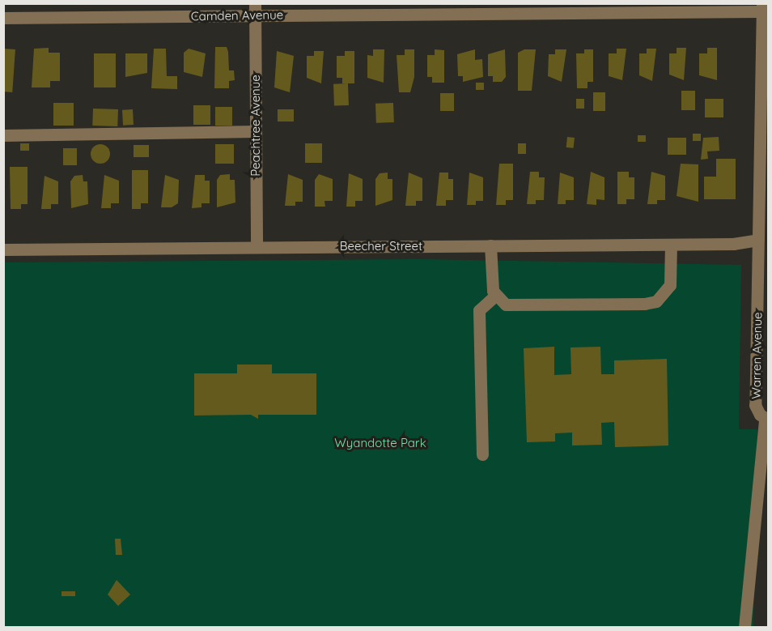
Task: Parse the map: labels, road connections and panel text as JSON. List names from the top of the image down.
{
  "streets": {
    "street": [
      "Camden Avenue",
      "Peachtree Avenue",
      "Beecher Street",
      "Warren Avenue"
    ]
  },
  "crossings": [
    ["Camden Avenue", "Peachtree Avenue"],
    ["Camden Avenue", "Warren Avenue"],
    ["Peachtree Avenue", "Beecher Street"],
    ["Beecher Street", "Warren Avenue"]
  ],
  "parks": ["Wyandotte Park"]
}
